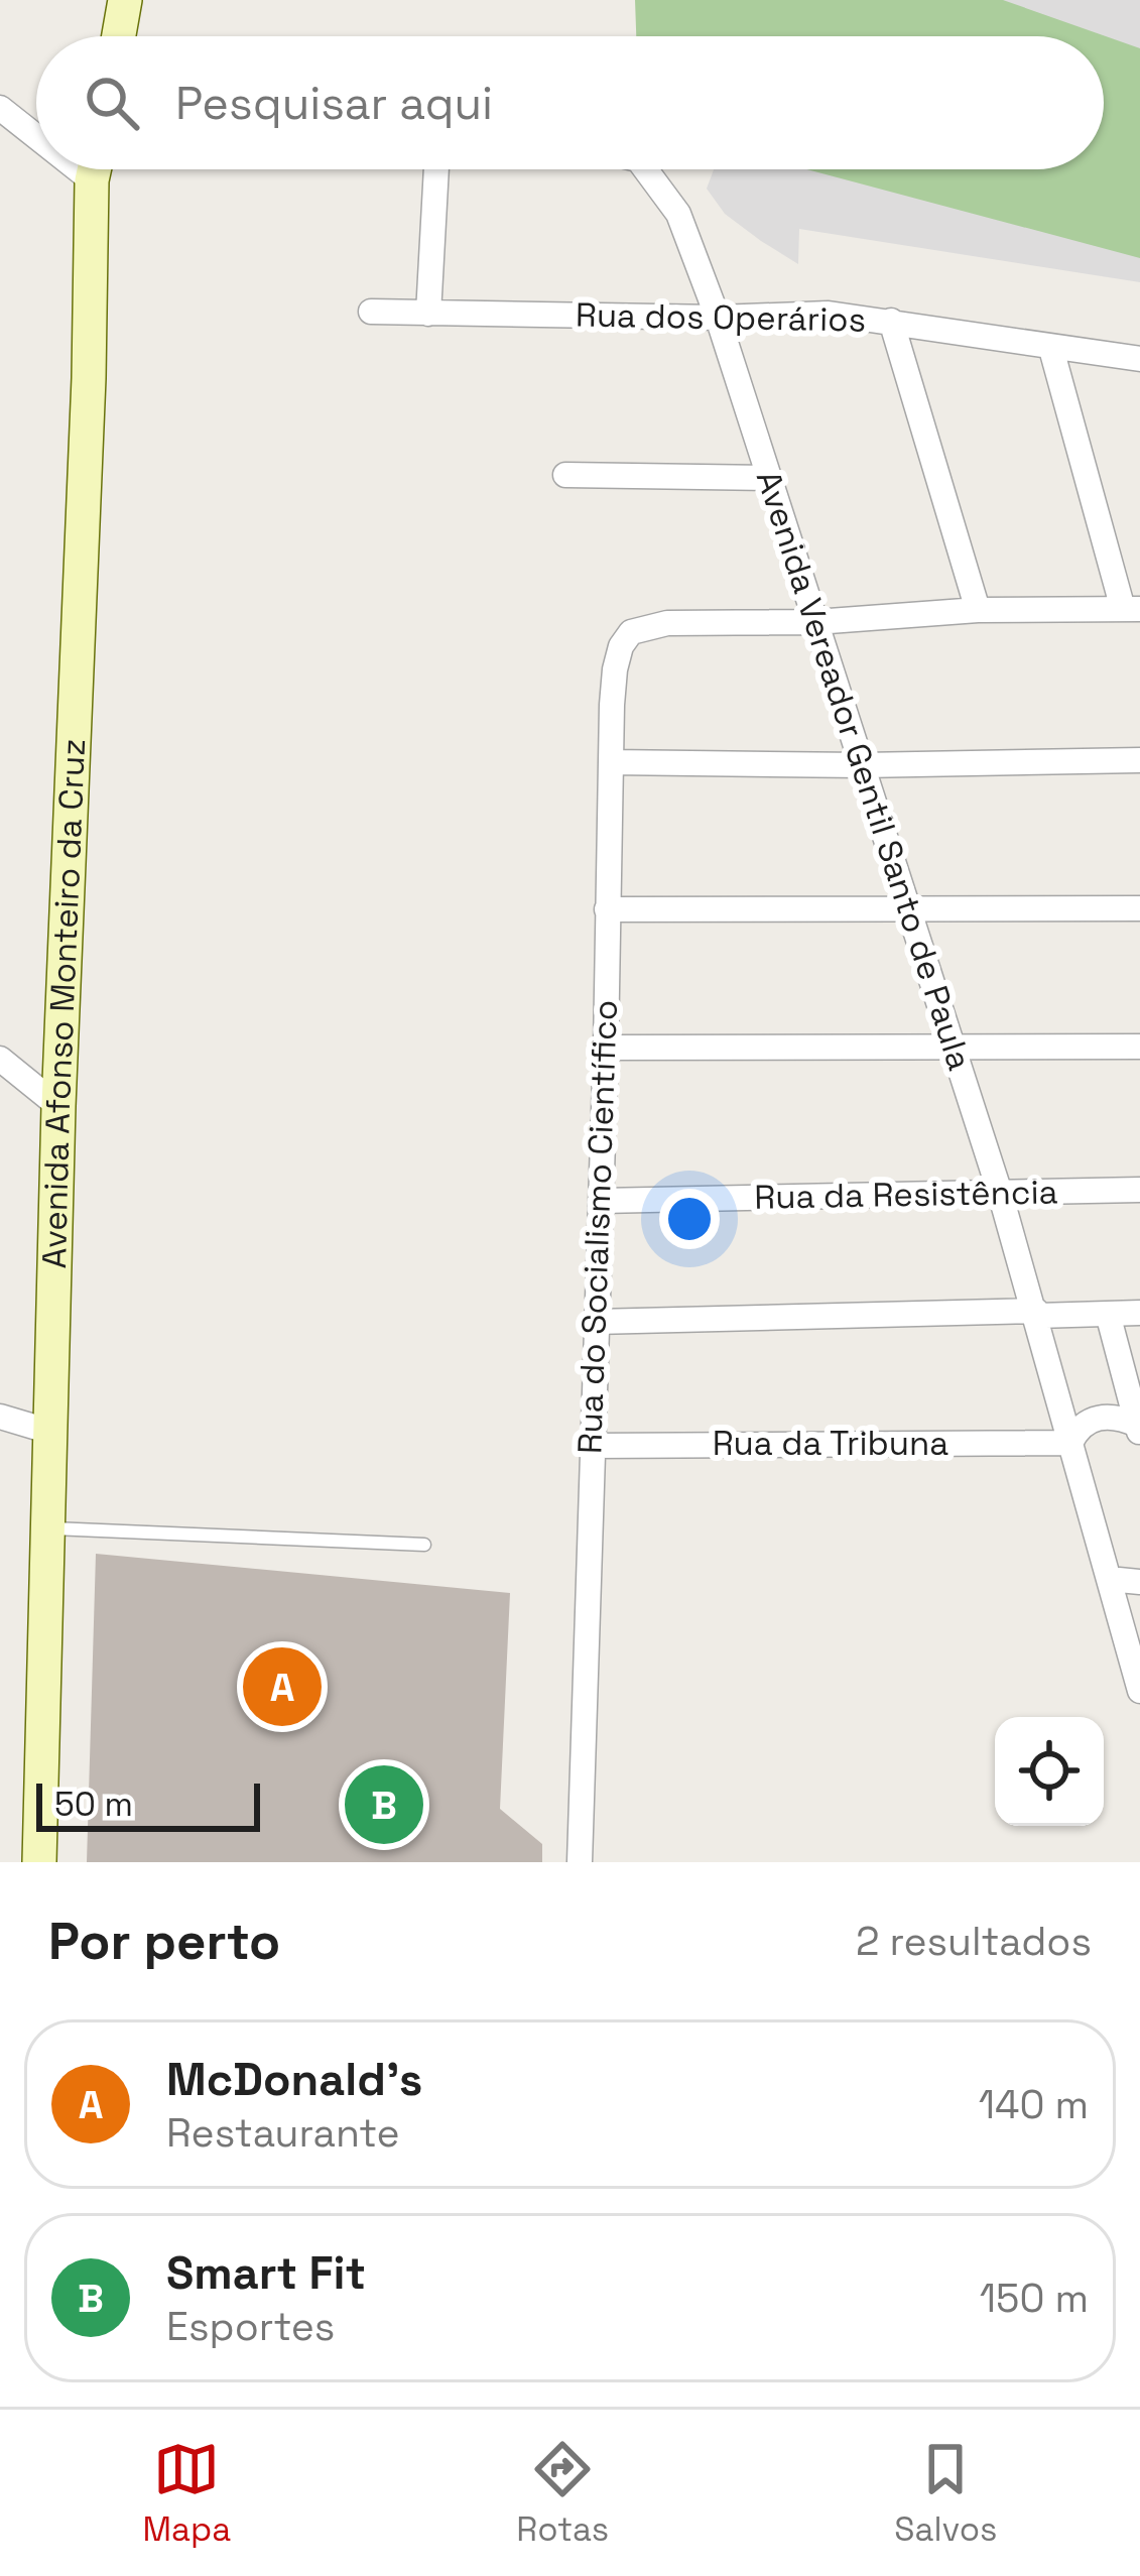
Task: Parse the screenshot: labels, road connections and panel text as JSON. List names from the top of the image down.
{
  "streets": {
    "street": [
      "Rua dos Operários",
      "Avenida Vereador Gentil Santo de Paula",
      "Avenida Afonso Monteiro da Cruz",
      "Rua da Resistência",
      "Rua do Socialismo Científico",
      "Rua da Tribuna"
    ]
  },
  "crossings": [
    ["Rua dos Operários", "Avenida Vereador Gentil Santo de Paula"],
    ["Avenida Vereador Gentil Santo de Paula", "Rua da Resistência"],
    ["Avenida Vereador Gentil Santo de Paula", "Rua do Socialismo Científico"],
    ["Avenida Vereador Gentil Santo de Paula", "Rua da Tribuna"],
    ["Rua da Resistência", "Rua do Socialismo Científico"],
    ["Rua do Socialismo Científico", "Rua da Tribuna"]
  ],
  "scale_bar": "50 m",
  "page": {
    "search": "Pesquisar aqui",
    "pins": ["A", "B"],
    "scale": "50 m",
    "heading": ["Por perto", "2 resultados"],
    "list": [
      {
        "mark": "A",
        "name": "McDonald's",
        "note": "Restaurante",
        "value": "140 m"
      },
      {
        "mark": "B",
        "name": "Smart Fit",
        "note": "Esportes",
        "value": "150 m"
      }
    ],
    "nav": ["Mapa", "Rotas", "Salvos"]
  }
}
